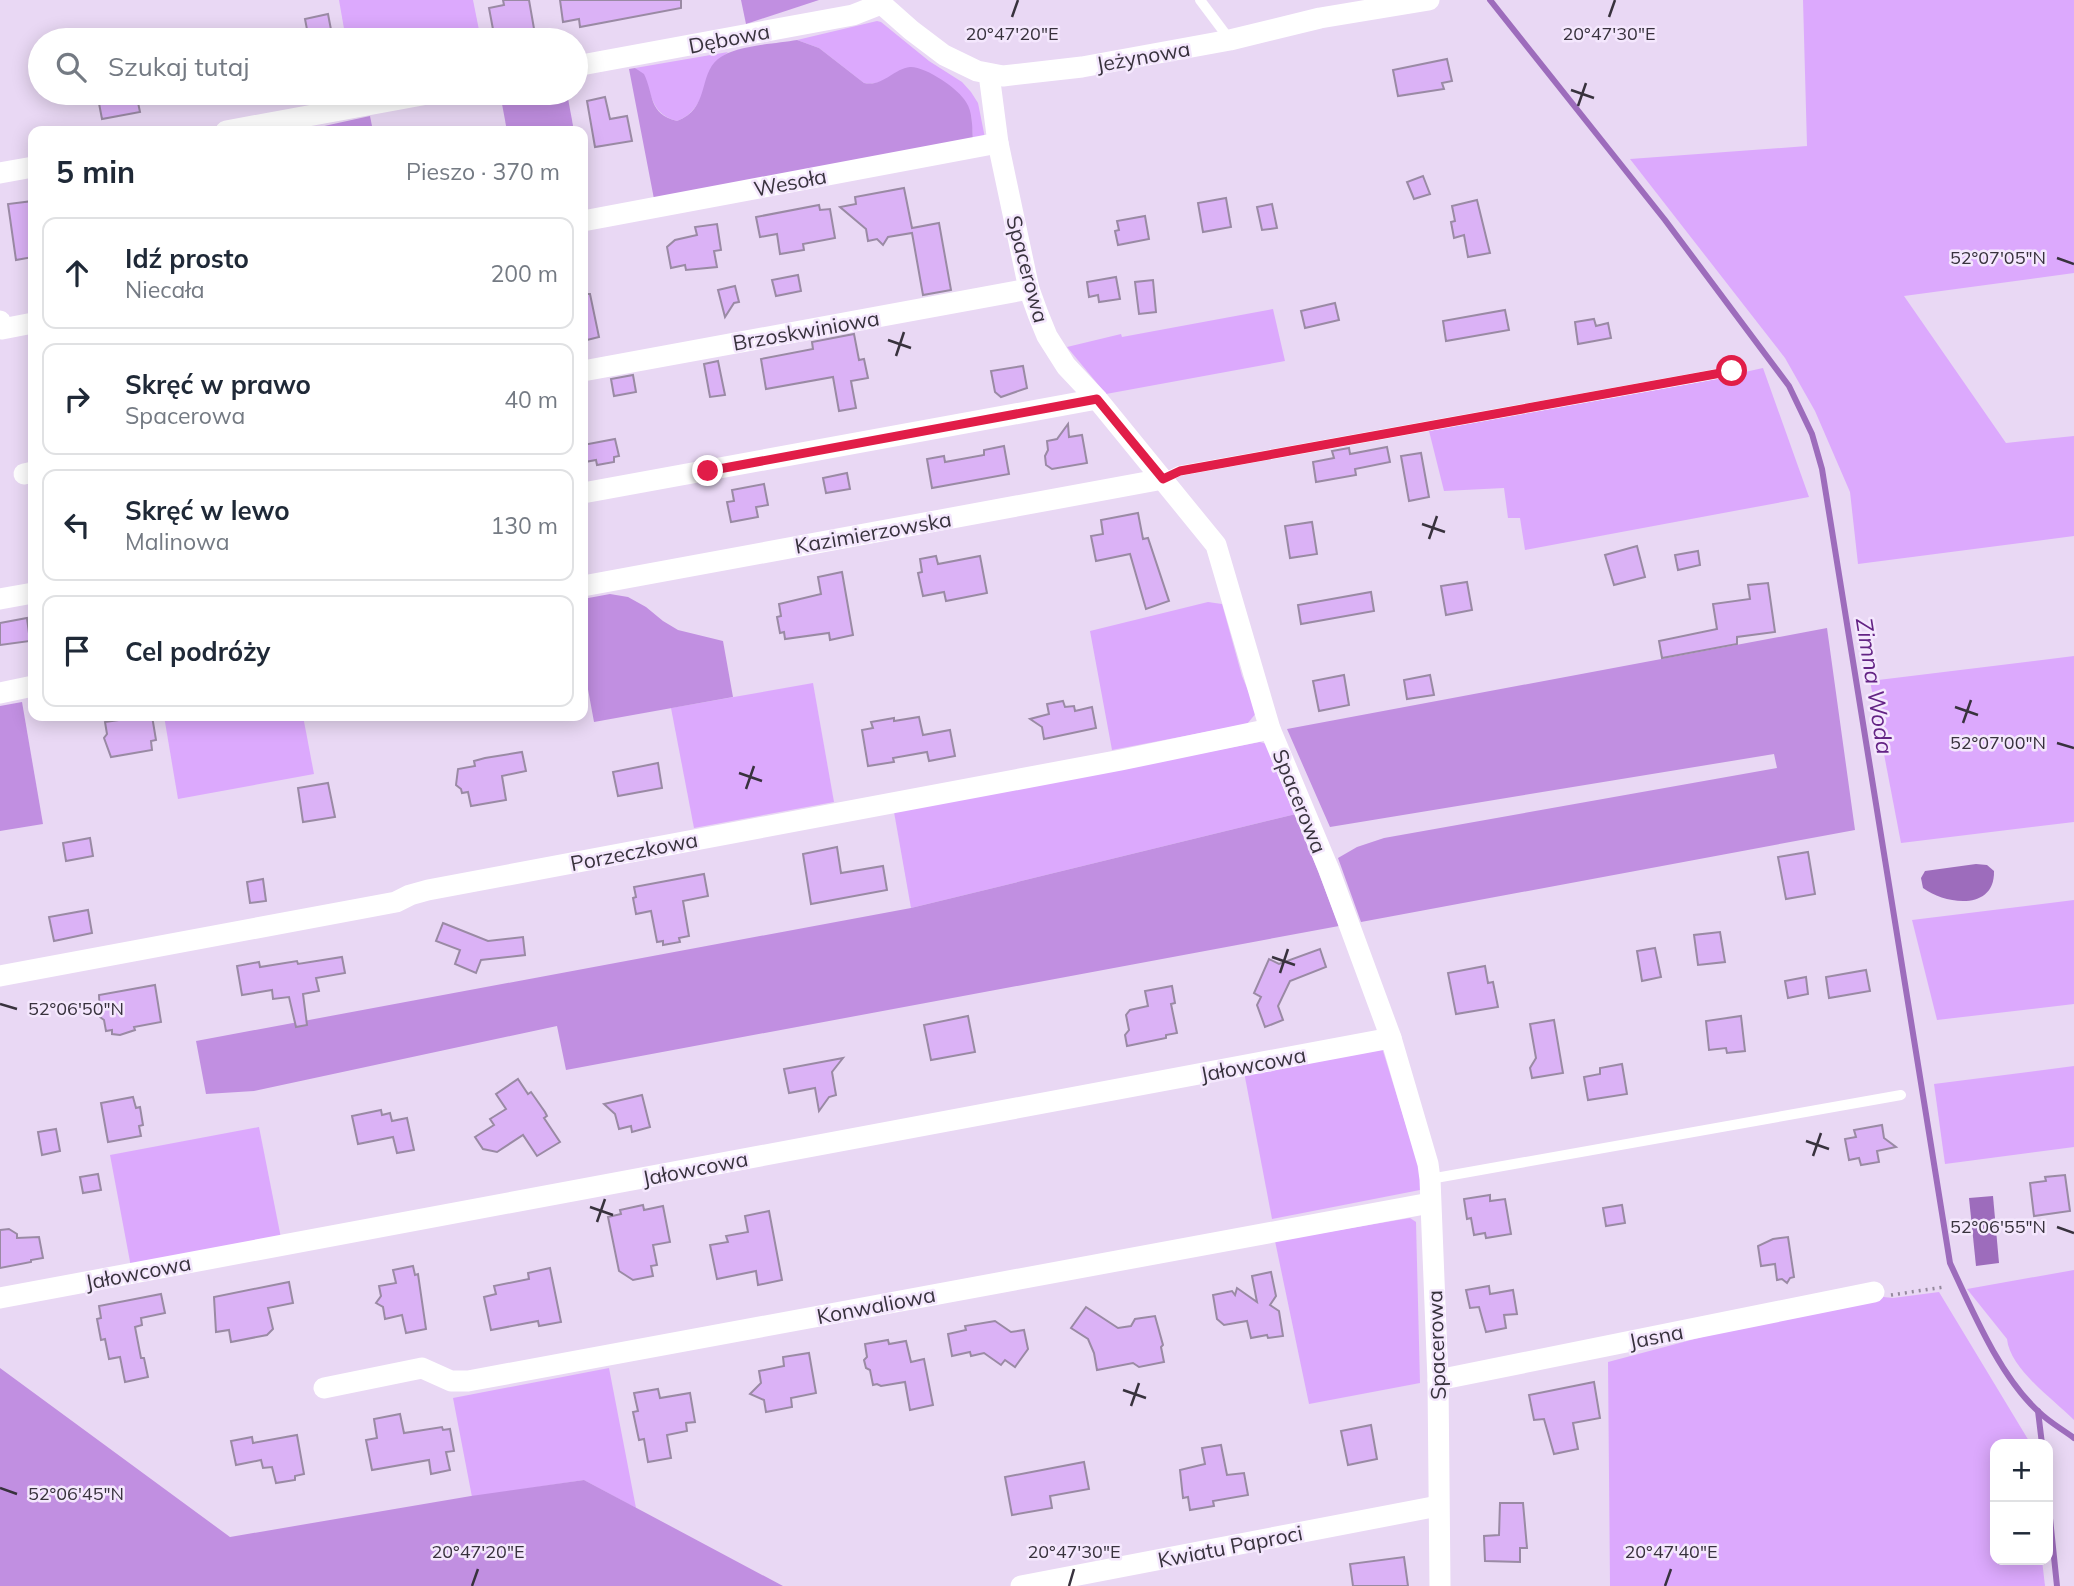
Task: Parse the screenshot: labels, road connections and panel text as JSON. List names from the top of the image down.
{
  "streets": {
    "street": [
      "Dębowa",
      "Jeżynowa",
      "Wesoła",
      "Spacerowa",
      "Brzoskwiniowa",
      "Kazimierzowska",
      "Porzeczkowa",
      "Jałowcowa",
      "Konwaliowa",
      "Jasna",
      "Kwiatu Paproci"
    ]
  },
  "crossings": [
    ["Dębowa", "Jeżynowa"],
    ["Jeżynowa", "Spacerowa"],
    ["Wesoła", "Spacerowa"],
    ["Spacerowa", "Brzoskwiniowa"],
    ["Spacerowa", "Kazimierzowska"],
    ["Spacerowa", "Porzeczkowa"],
    ["Spacerowa", "Jałowcowa"],
    ["Spacerowa", "Konwaliowa"],
    ["Spacerowa", "Jasna"],
    ["Spacerowa", "Kwiatu Paproci"]
  ],
  "water": ["Zimna Woda"],
  "page": {
    "search": "Szukaj tutaj",
    "heading": ["5 min", "Pieszo · 370 m"],
    "list": [
      ["Idź prosto", "Niecała", "200 m"],
      ["Skręć w prawo", "Spacerowa", "40 m"],
      ["Skręć w lewo", "Malinowa", "130 m"],
      "Cel podróży"
    ],
    "map_buttons": ["+", "−"]
  },
  "coordinates": [
    "20°47'30\"E",
    "20°47'20\"E",
    "52°07'05\"N",
    "52°07'00\"N",
    "52°06'50\"N",
    "52°06'55\"N",
    "52°06'45\"N",
    "20°47'40\"E"
  ]
}
